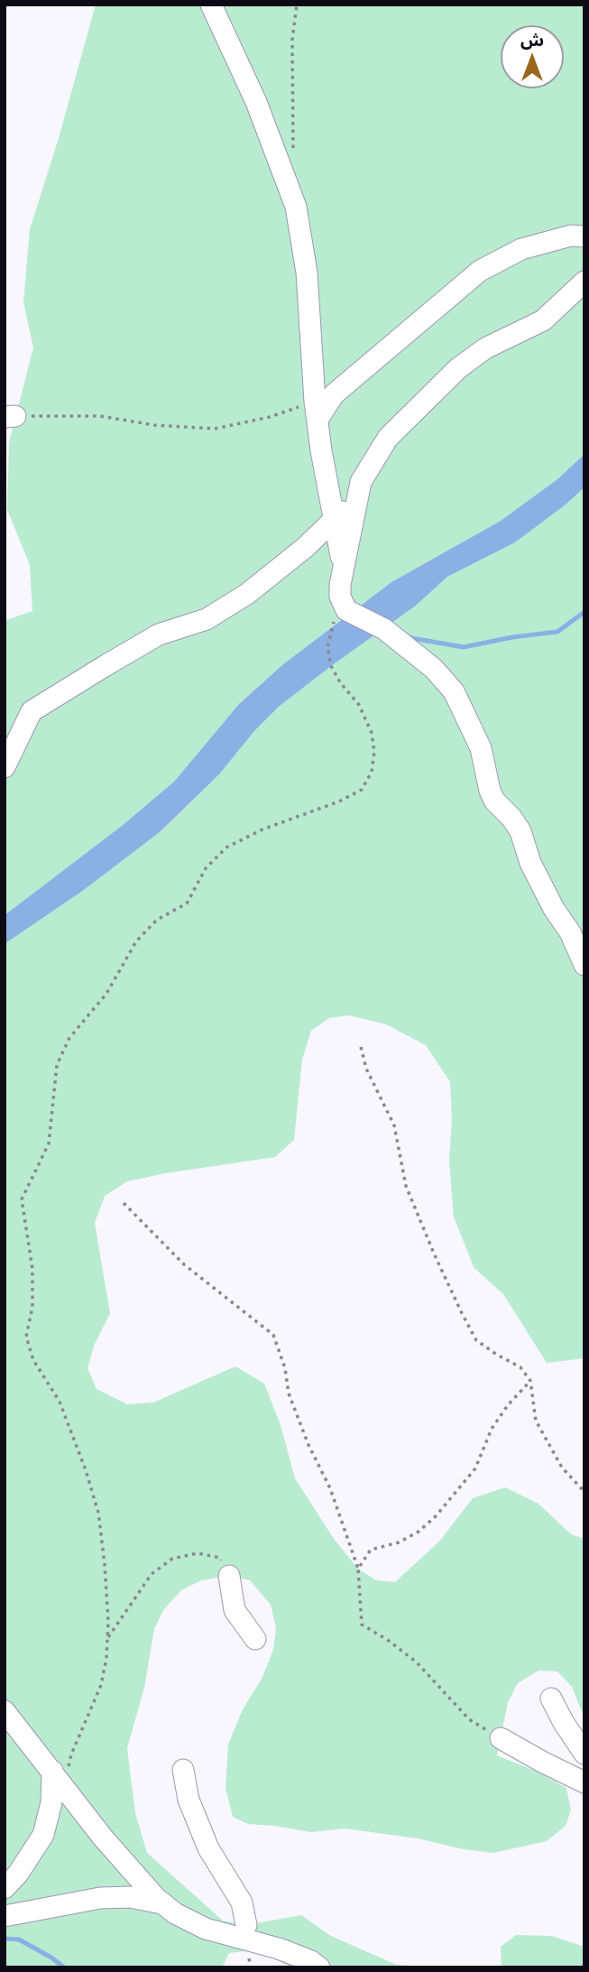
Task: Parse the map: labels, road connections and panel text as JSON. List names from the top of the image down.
{
  "north": "top"
}
